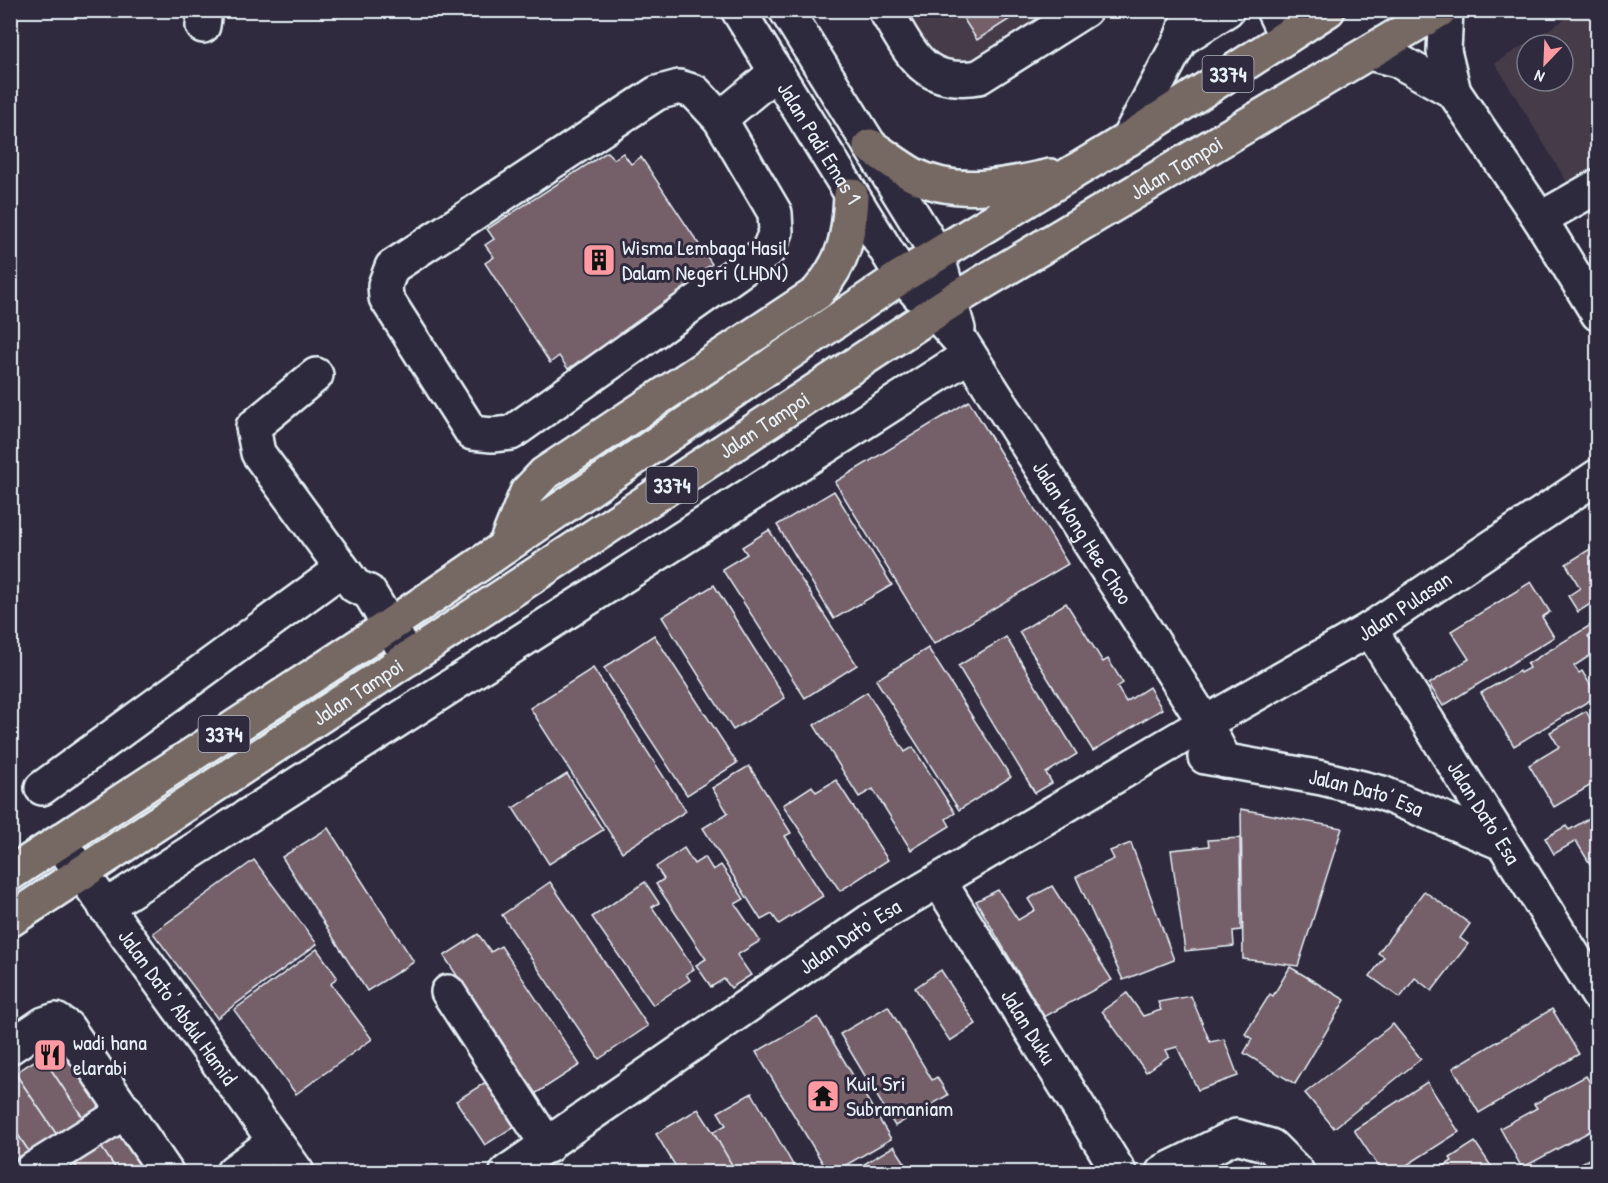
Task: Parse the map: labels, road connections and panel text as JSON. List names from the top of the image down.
{
  "streets": {
    "main road": ["3374", "Jalan Tampoi"],
    "street": [
      "Jalan Padi Emas 1",
      "Jalan Wong Hee Choo",
      "Jalan Pulasan",
      "Jalan Dato’ Esa",
      "Jalan Dato' Esa",
      "Jalan Dato' Abdul Hamid",
      "Jalan Duku"
    ]
  },
  "crossings": [
    ["Jalan Padi Emas 1", "Jalan Tampoi"],
    ["Jalan Padi Emas 1", "Jalan Wong Hee Choo"],
    ["Jalan Tampoi", "Jalan Wong Hee Choo"],
    ["Jalan Tampoi", "Jalan Dato' Abdul Hamid"],
    ["Jalan Wong Hee Choo", "Jalan Pulasan"],
    ["Jalan Wong Hee Choo", "Jalan Dato' Esa"],
    ["Jalan Pulasan", "Jalan Dato' Esa"],
    ["Jalan Dato’ Esa", "Jalan Dato' Esa"],
    ["Jalan Dato' Esa", "Jalan Duku"]
  ],
  "places": {
    "building": ["Wisma Lembaga Hasil Dalam Negeri (LHDN)"],
    "restaurant": ["wadi hana elarabi"],
    "temple": ["Kuil Sri Subramaniam"]
  },
  "north": "bottom left"
}
